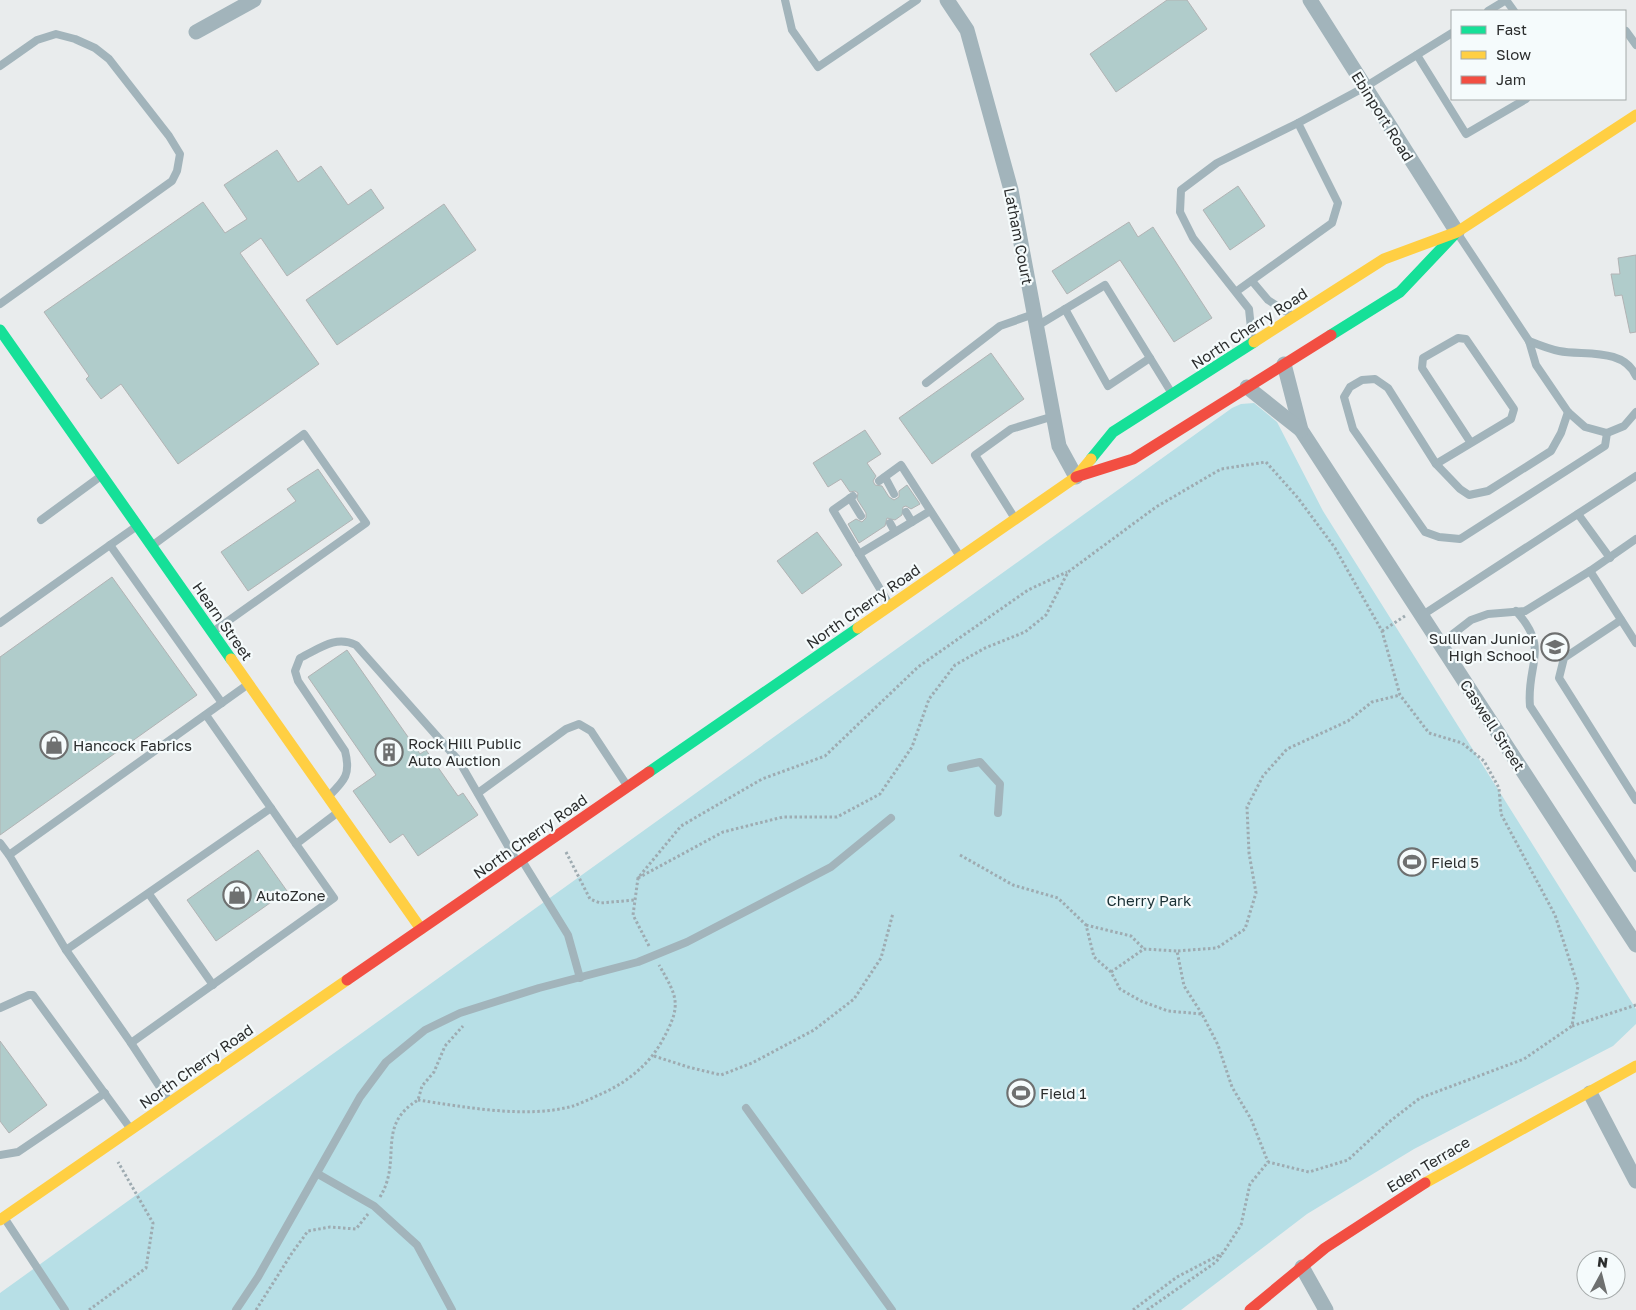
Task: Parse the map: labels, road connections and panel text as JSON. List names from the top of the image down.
{
  "streets": {
    "main road": ["North Cherry Road", "Hearn Street", "Eden Terrace"],
    "street": ["Ebinport Road", "Latham Court", "Caswell Street"]
  },
  "crossings": [
    ["Ebinport Road", "North Cherry Road"],
    ["Latham Court", "North Cherry Road"],
    ["North Cherry Road", "Hearn Street"],
    ["North Cherry Road", "Caswell Street"]
  ],
  "parks": ["Cherry Park"],
  "places": {
    "school or university": ["Sullivan Junior High School"],
    "shop": ["Hancock Fabrics", "AutoZone"],
    "building": ["Rock Hill Public Auto Auction"],
    "sports": ["Field 5", "Field 1"]
  },
  "legend": ["Fast", "Slow", "Jam"],
  "north": "top"
}
